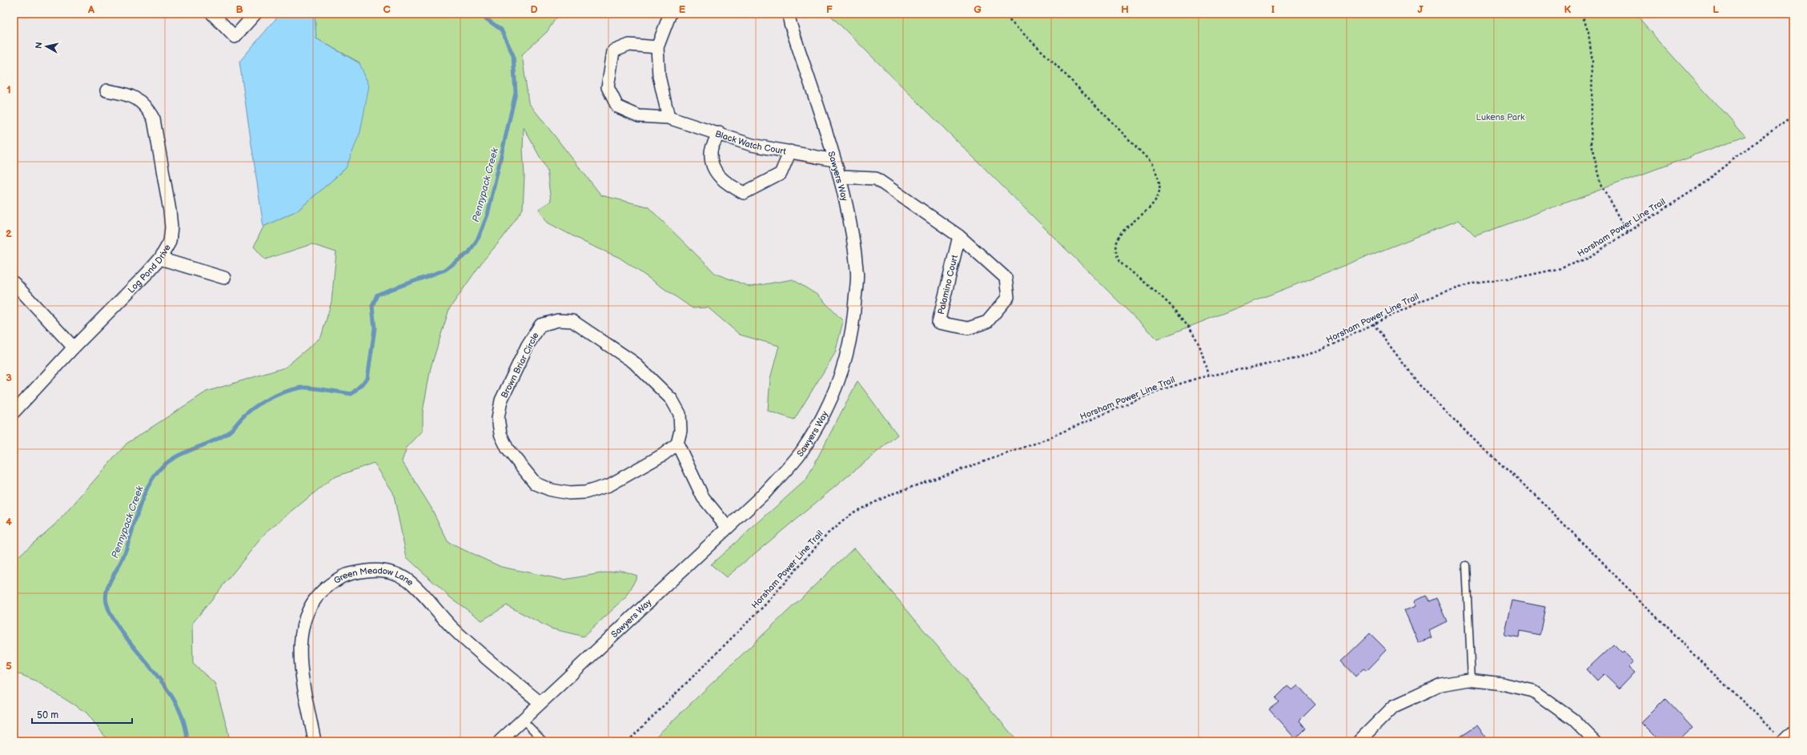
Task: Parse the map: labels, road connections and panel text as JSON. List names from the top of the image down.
{
  "streets": {
    "street": [
      "Black Watch Court",
      "Sawyers Way",
      "Log Pond Drive",
      "Palamino Court",
      "Brown Briar Circle",
      "Green Meadow Lane"
    ],
    "path": ["Horsham Power Line Trail"]
  },
  "crossings": [
    ["Black Watch Court", "Sawyers Way"],
    ["Sawyers Way", "Palamino Court"],
    ["Sawyers Way", "Green Meadow Lane"]
  ],
  "water": ["Pennypack Creek"],
  "parks": ["Lukens Park"],
  "scale_bar": "50 m",
  "north": "left",
  "grid": {
    "columns": [
      "A",
      "B",
      "C",
      "D",
      "E",
      "F",
      "G",
      "H",
      "I",
      "J",
      "K",
      "L"
    ],
    "rows": [
      "1",
      "2",
      "3",
      "4",
      "5"
    ]
  }
}
